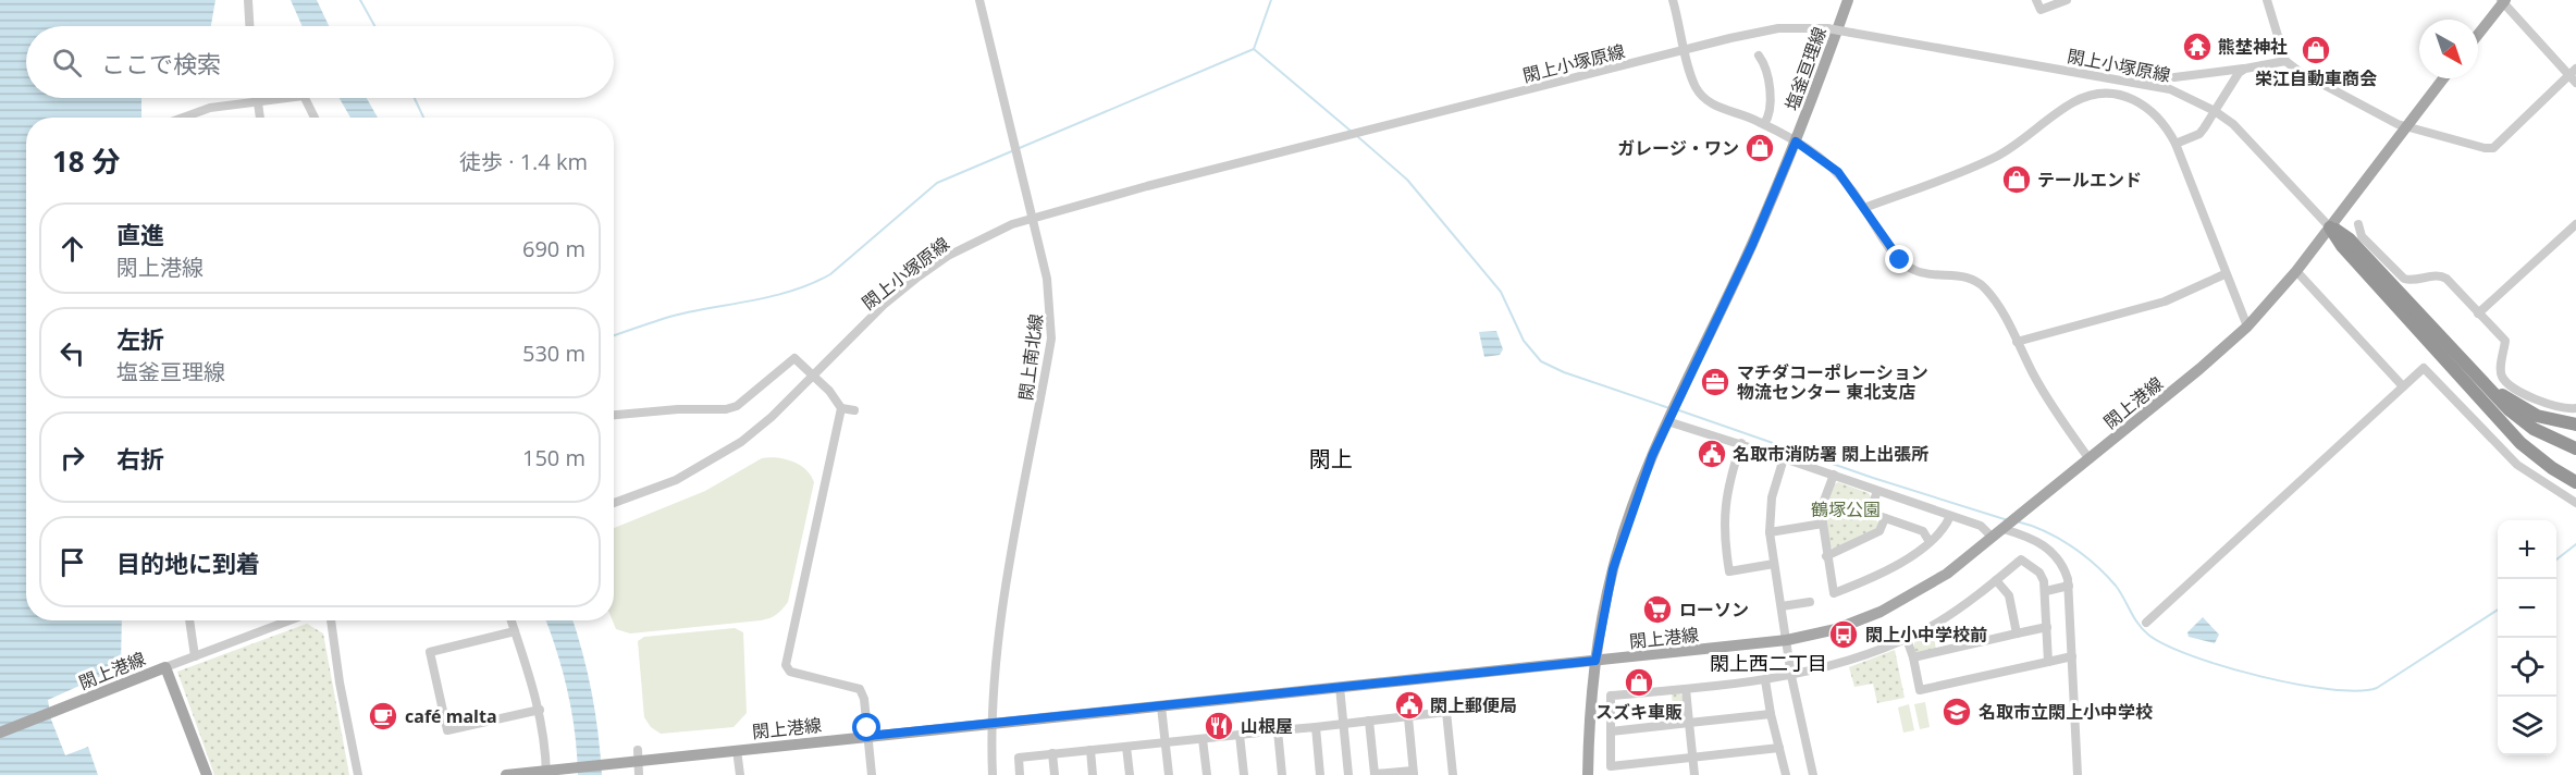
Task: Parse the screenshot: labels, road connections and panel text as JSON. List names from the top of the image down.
{
  "streets": {
    "main road": ["塩釜亘理線", "閖上港線"],
    "street": ["閖上小塚原線", "閖上南北線"]
  },
  "crossings": [
    ["閖上小塚原線", "閖上南北線"],
    ["閖上小塚原線", "閖上港線"],
    ["塩釜亘理線", "閖上港線"],
    ["閖上南北線", "閖上港線"]
  ],
  "districts": ["閖上", "閖上西二丁目"],
  "parks": ["鶴塚公園"],
  "places": {
    "temple": ["熊埜神社"],
    "shop": [
      "栄江自動車商会",
      "ガレージ・ワン",
      "テールエンド",
      "スズキ車販"
    ],
    "office": ["マチダコーポレーション 物流センター 東北支店"],
    "public building": ["名取市消防署 閖上出張所", "閖上郵便局"],
    "supermarket": ["ローソン"],
    "bus stop": ["閖上小中学校前"],
    "school or university": ["名取市立閖上小中学校"],
    "cafe": ["café malta"],
    "restaurant": ["山根屋"]
  },
  "north": "bottom right",
  "page": {
    "search": "ここで検索",
    "heading": ["18 分", "徒歩 · 1.4 km"],
    "list": [
      ["直進", "閖上港線", "690 m"],
      ["左折", "塩釜亘理線", "530 m"],
      ["右折", "150 m"],
      "目的地に到着"
    ],
    "map_buttons": ["+", "−"]
  }
}
